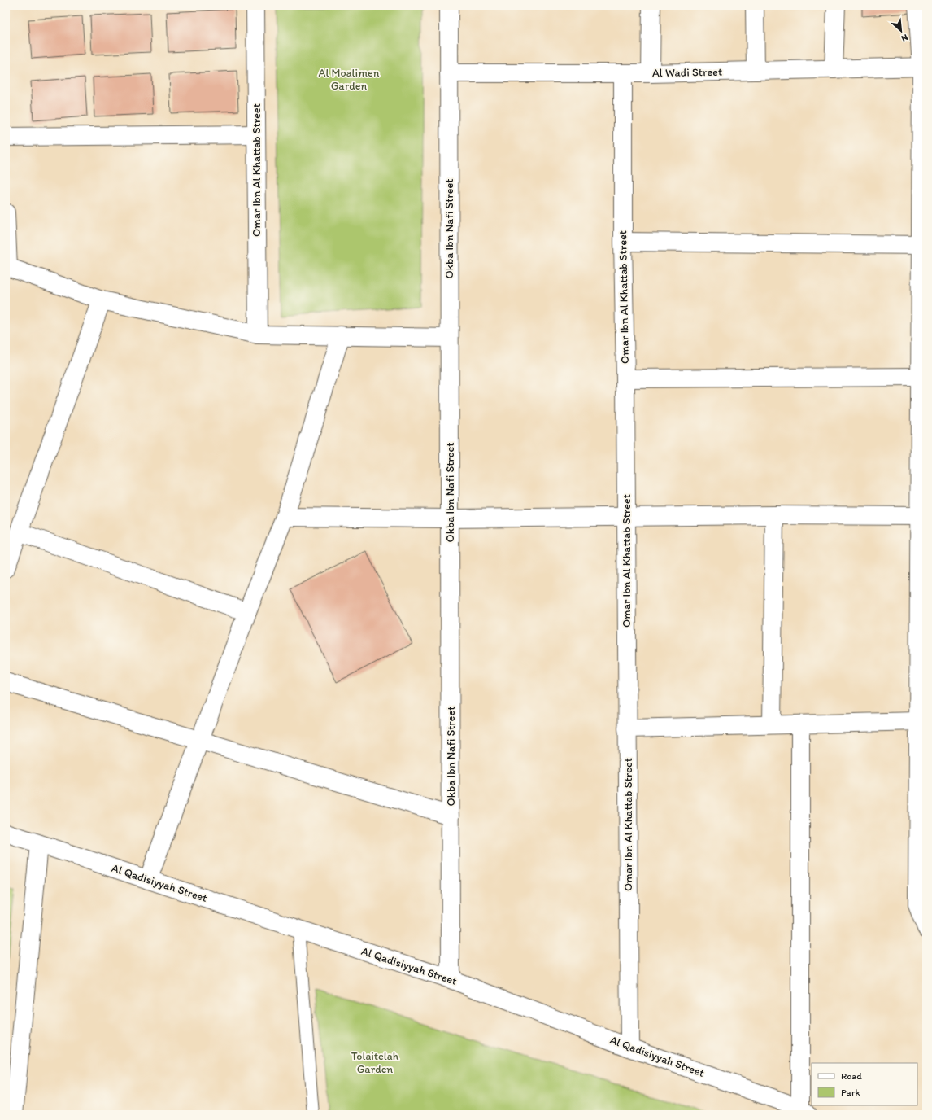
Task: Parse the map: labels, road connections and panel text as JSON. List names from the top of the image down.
{
  "streets": {
    "street": [
      "Al Wadi Street",
      "Omar Ibn Al Khattab Street",
      "Okba Ibn Nafi Street",
      "Al Qadisiyyah Street"
    ]
  },
  "crossings": [
    ["Al Wadi Street", "Omar Ibn Al Khattab Street"],
    ["Al Wadi Street", "Okba Ibn Nafi Street"],
    ["Omar Ibn Al Khattab Street", "Al Qadisiyyah Street"],
    ["Okba Ibn Nafi Street", "Al Qadisiyyah Street"]
  ],
  "parks": ["Al Moalimen Garden", "Tolaitelah Garden"],
  "legend": ["Road", "Park"],
  "north": "bottom right"
}
